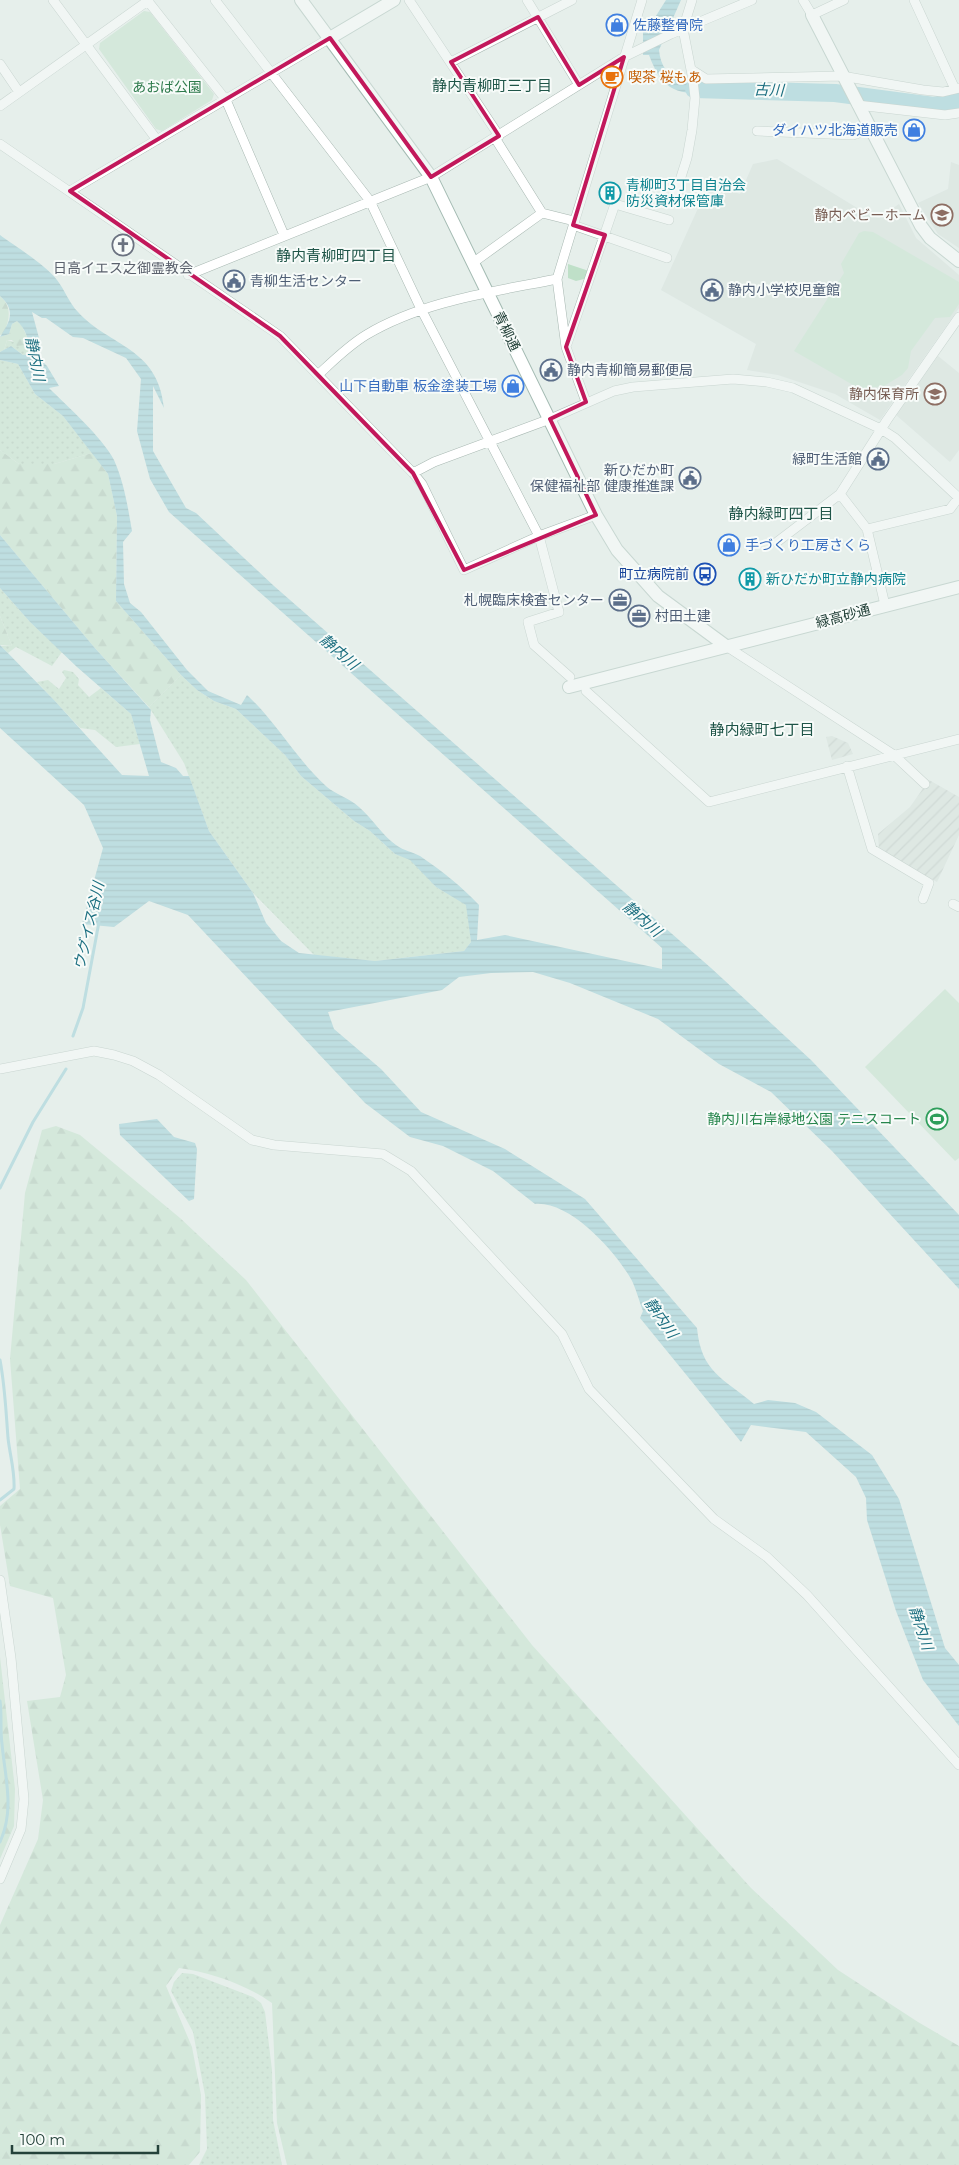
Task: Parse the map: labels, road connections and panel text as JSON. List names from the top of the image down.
{
  "streets": {
    "street": ["青柳通", "緑高砂通"]
  },
  "crossings": [
    ["青柳通", "緑高砂通"]
  ],
  "districts": [
    "静内青柳町三丁目",
    "静内青柳町四丁目",
    "静内緑町四丁目",
    "静内緑町七丁目"
  ],
  "water": ["古川", "静内川", "ウグイス谷川"],
  "parks": ["あおば公園"],
  "places": {
    "shop": [
      "佐藤整骨院",
      "ダイハツ北海道販売",
      "山下自動車 板金塗装工場",
      "手づくり工房さくら"
    ],
    "cafe": ["喫茶 桜もあ"],
    "building": ["青柳町3丁目自治会 防災資材保管庫", "新ひだか町立静内病院"],
    "school or university": ["静内ベビーホーム", "静内保育所"],
    "church": ["日高イエス之御霊教会"],
    "public building": [
      "青柳生活センター",
      "静内小学校児童館",
      "静内青柳簡易郵便局",
      "緑町生活館",
      "新ひだか町 保健福祉部 健康推進課"
    ],
    "bus stop": ["町立病院前"],
    "office": ["札幌臨床検査センター", "村田土建"],
    "sports": ["静内川右岸緑地公園 テニスコート"]
  },
  "scale_bar": "100 m"
}
